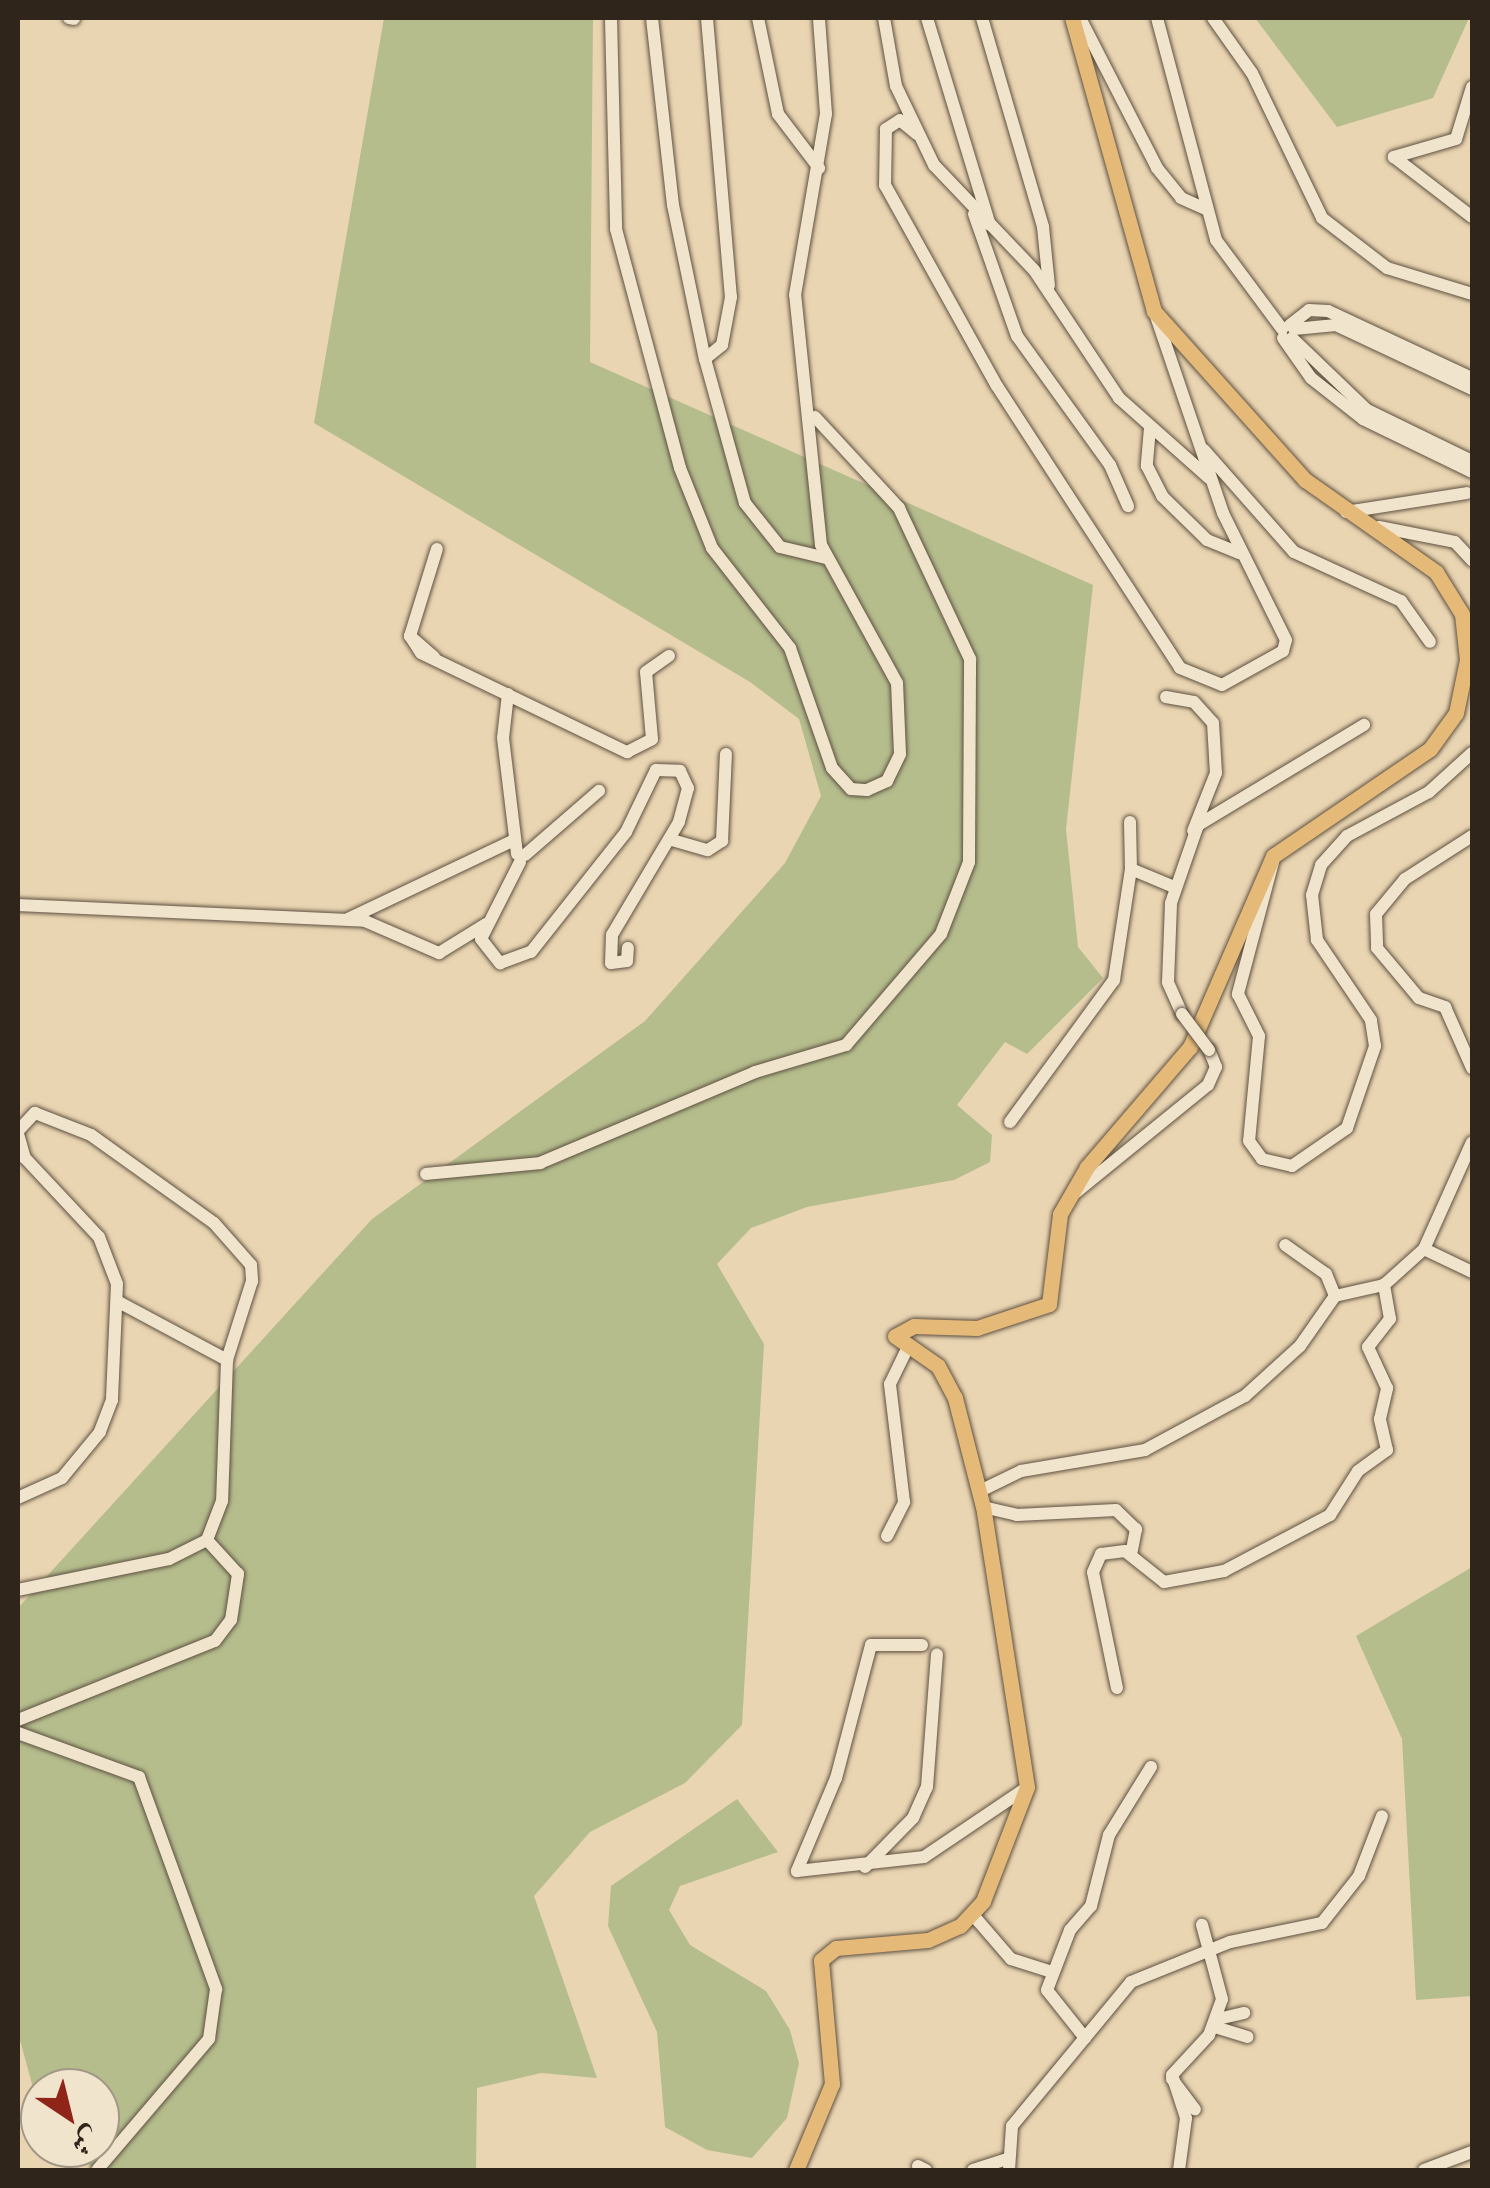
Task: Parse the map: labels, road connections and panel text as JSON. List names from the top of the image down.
{
  "north": "bottom right"
}
